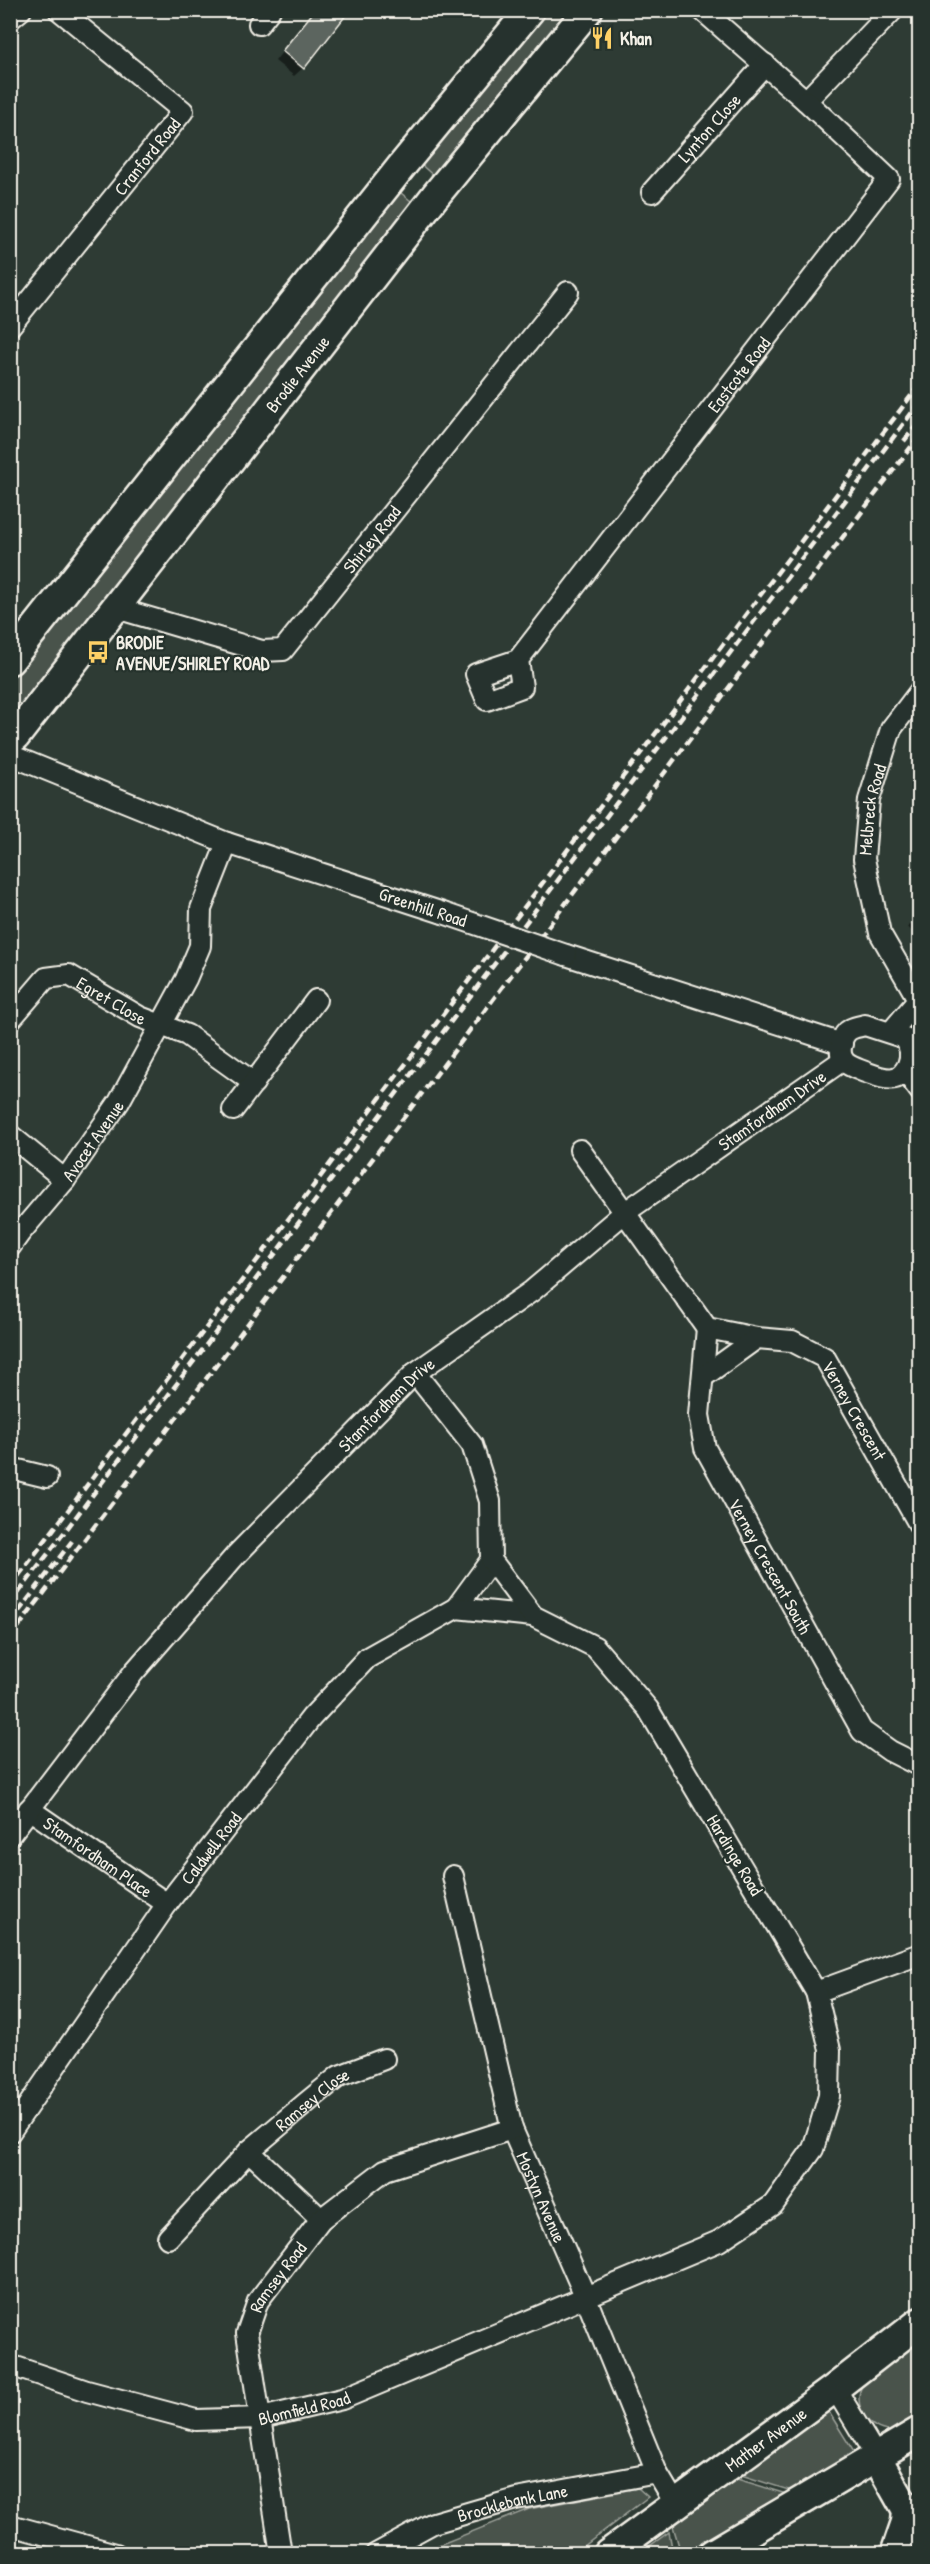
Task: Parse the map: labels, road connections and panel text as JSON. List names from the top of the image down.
{
  "streets": {
    "street": [
      "Lynton Close",
      "Cranford Road",
      "Brodie Avenue",
      "Eastcote Road",
      "Shirley Road",
      "Melbreck Road",
      "Greenhill Road",
      "Egret Close",
      "Stamfordham Drive",
      "Avocet Avenue",
      "Verney Crescent",
      "Verney Crescent South",
      "Caldwell Road",
      "Hardinge Road",
      "Stamfordham Place",
      "Ramsey Close",
      "Mostyn Avenue",
      "Ramsey Road",
      "Blomfield Road",
      "Mather Avenue",
      "Brocklebank Lane"
    ]
  },
  "crossings": [
    ["Brodie Avenue", "Shirley Road"],
    ["Greenhill Road", "Stamfordham Drive"],
    ["Greenhill Road", "Avocet Avenue"],
    ["Egret Close", "Avocet Avenue"],
    ["Stamfordham Drive", "Stamfordham Place"],
    ["Verney Crescent", "Verney Crescent South"],
    ["Caldwell Road", "Hardinge Road"],
    ["Caldwell Road", "Stamfordham Place"],
    ["Hardinge Road", "Mostyn Avenue"],
    ["Hardinge Road", "Blomfield Road"],
    ["Mostyn Avenue", "Ramsey Road"],
    ["Mostyn Avenue", "Blomfield Road"],
    ["Mostyn Avenue", "Mather Avenue"],
    ["Mostyn Avenue", "Brocklebank Lane"],
    ["Ramsey Road", "Blomfield Road"]
  ],
  "places": {
    "restaurant": ["Khan"],
    "bus stop": ["BRODIE AVENUE/SHIRLEY ROAD"]
  }
}
